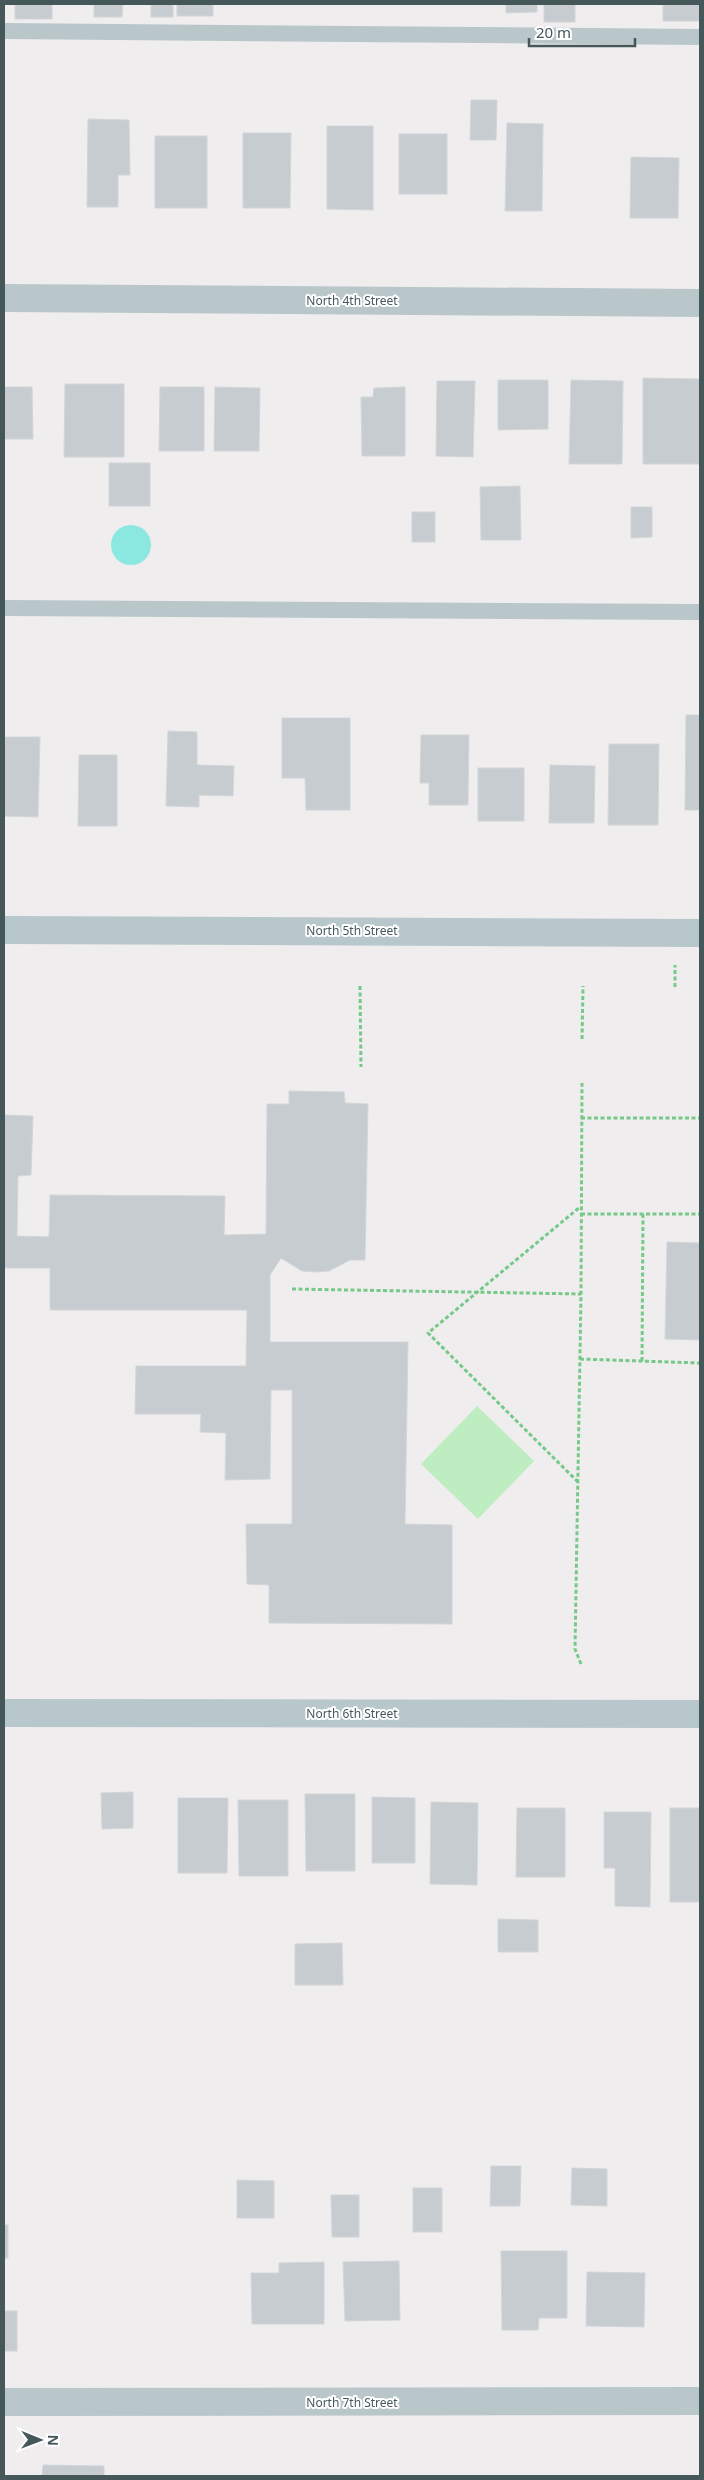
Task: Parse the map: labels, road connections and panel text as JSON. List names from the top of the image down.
{
  "streets": {
    "main road": ["North 5th Street", "North 6th Street"],
    "street": ["North 4th Street", "North 7th Street"]
  },
  "scale_bar": "20 m",
  "north": "right"
}
